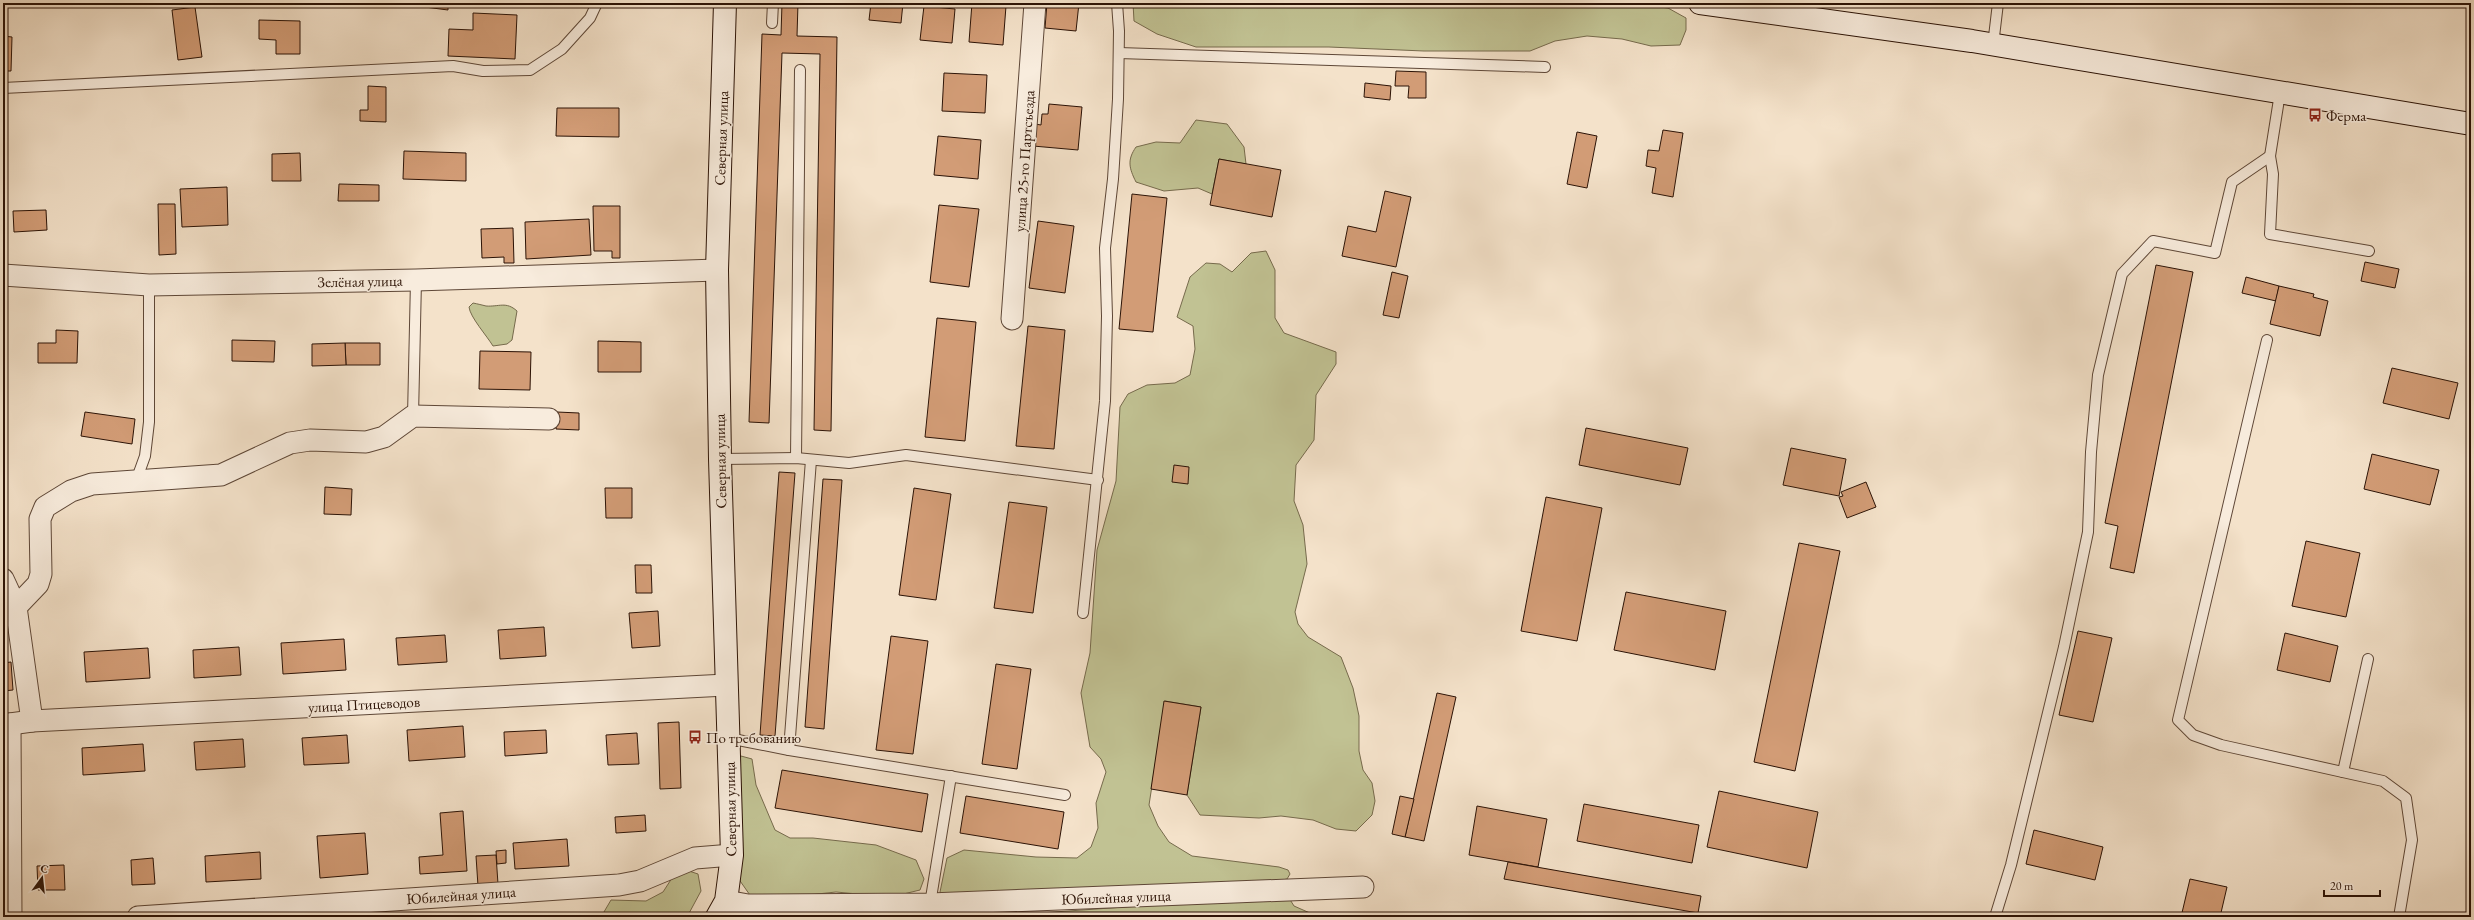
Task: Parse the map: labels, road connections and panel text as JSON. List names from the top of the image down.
{
  "streets": {
    "street": [
      "Северная улица",
      "улица 25-го Партсъезда",
      "Зелёная улица",
      "улица Птицеводов",
      "Юбилейная улица"
    ]
  },
  "crossings": [
    ["Северная улица", "Зелёная улица"],
    ["Северная улица", "улица Птицеводов"],
    ["Северная улица", "Юбилейная улица"]
  ],
  "places": {
    "bus stop": ["Ферма", "По требованию"]
  },
  "scale_bar": "20 m",
  "north": "top"
}
